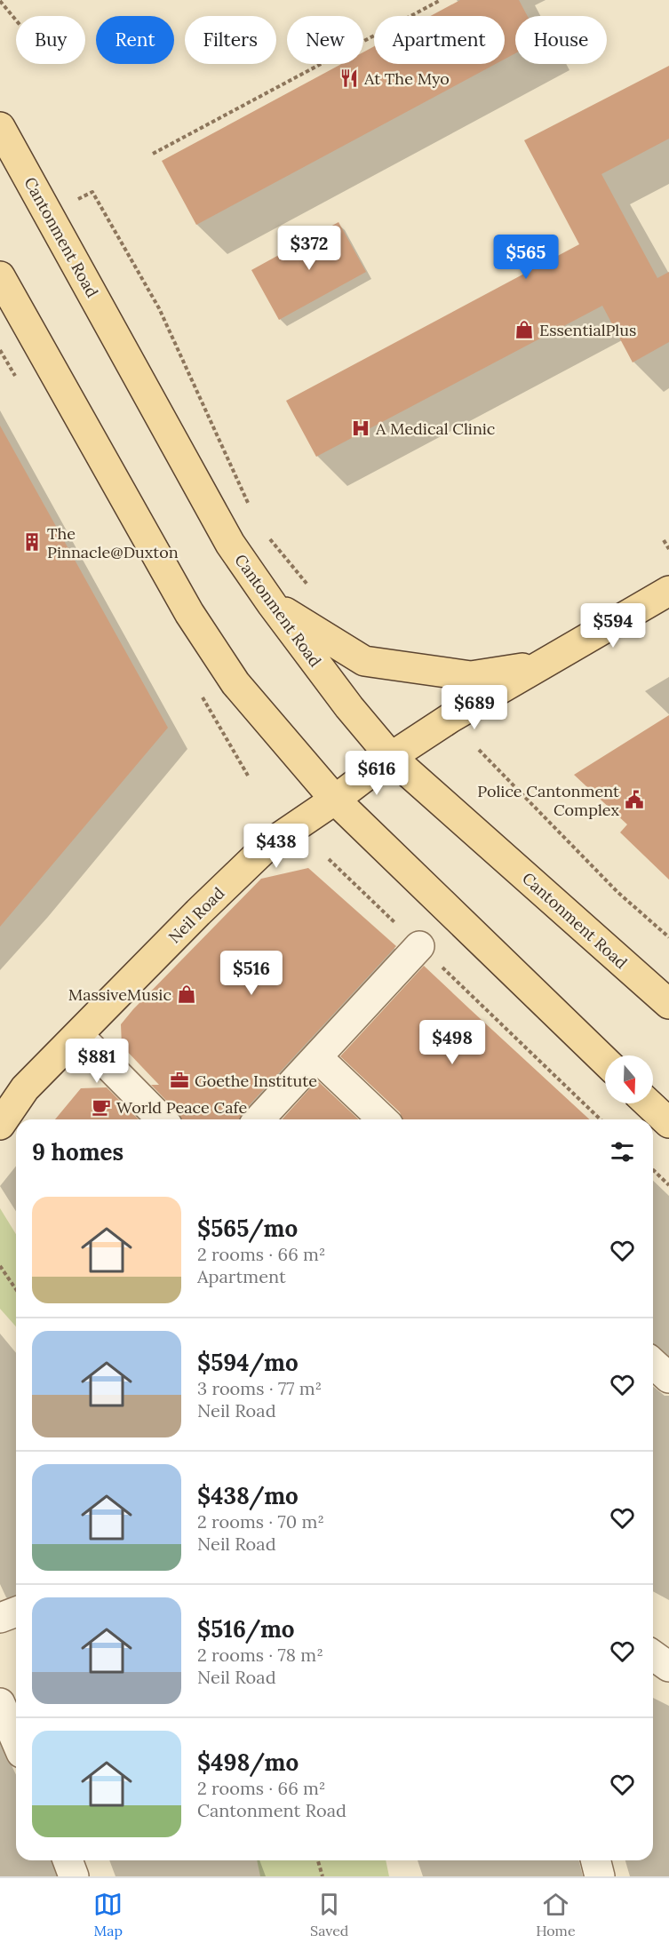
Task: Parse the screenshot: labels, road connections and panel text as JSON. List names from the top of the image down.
{
  "streets": {
    "main road": ["Cantonment Road", "Neil Road"]
  },
  "crossings": [
    ["Cantonment Road", "Neil Road"]
  ],
  "places": {
    "restaurant": ["At The Myo"],
    "shop": ["EssentialPlus", "MassiveMusic"],
    "hospital": ["A Medical Clinic"],
    "building": ["The Pinnacle@Duxton"],
    "public building": ["Police Cantonment Complex"],
    "office": ["Goethe Institute"],
    "cafe": ["World Peace Cafe"]
  },
  "north": "bottom",
  "page": {
    "chip": [
      "Buy",
      "Rent",
      "Filters",
      "New",
      "Apartment",
      "House"
    ],
    "price": [
      "$372",
      "$565",
      "$594",
      "$689",
      "$616",
      "$438",
      "$516",
      "$498",
      "$881"
    ],
    "heading": "9 homes",
    "list": [
      {
        "name": "$565/mo",
        "note": "2 rooms · 66 m² · Apartment"
      },
      {
        "name": "$594/mo",
        "note": "3 rooms · 77 m² · Neil Road"
      },
      {
        "name": "$438/mo",
        "note": "2 rooms · 70 m² · Neil Road"
      },
      {
        "name": "$516/mo",
        "note": "2 rooms · 78 m² · Neil Road"
      },
      {
        "name": "$498/mo",
        "note": "2 rooms · 66 m² · Cantonment Road"
      }
    ],
    "tabs": ["Map", "Saved", "Home"]
  }
}
